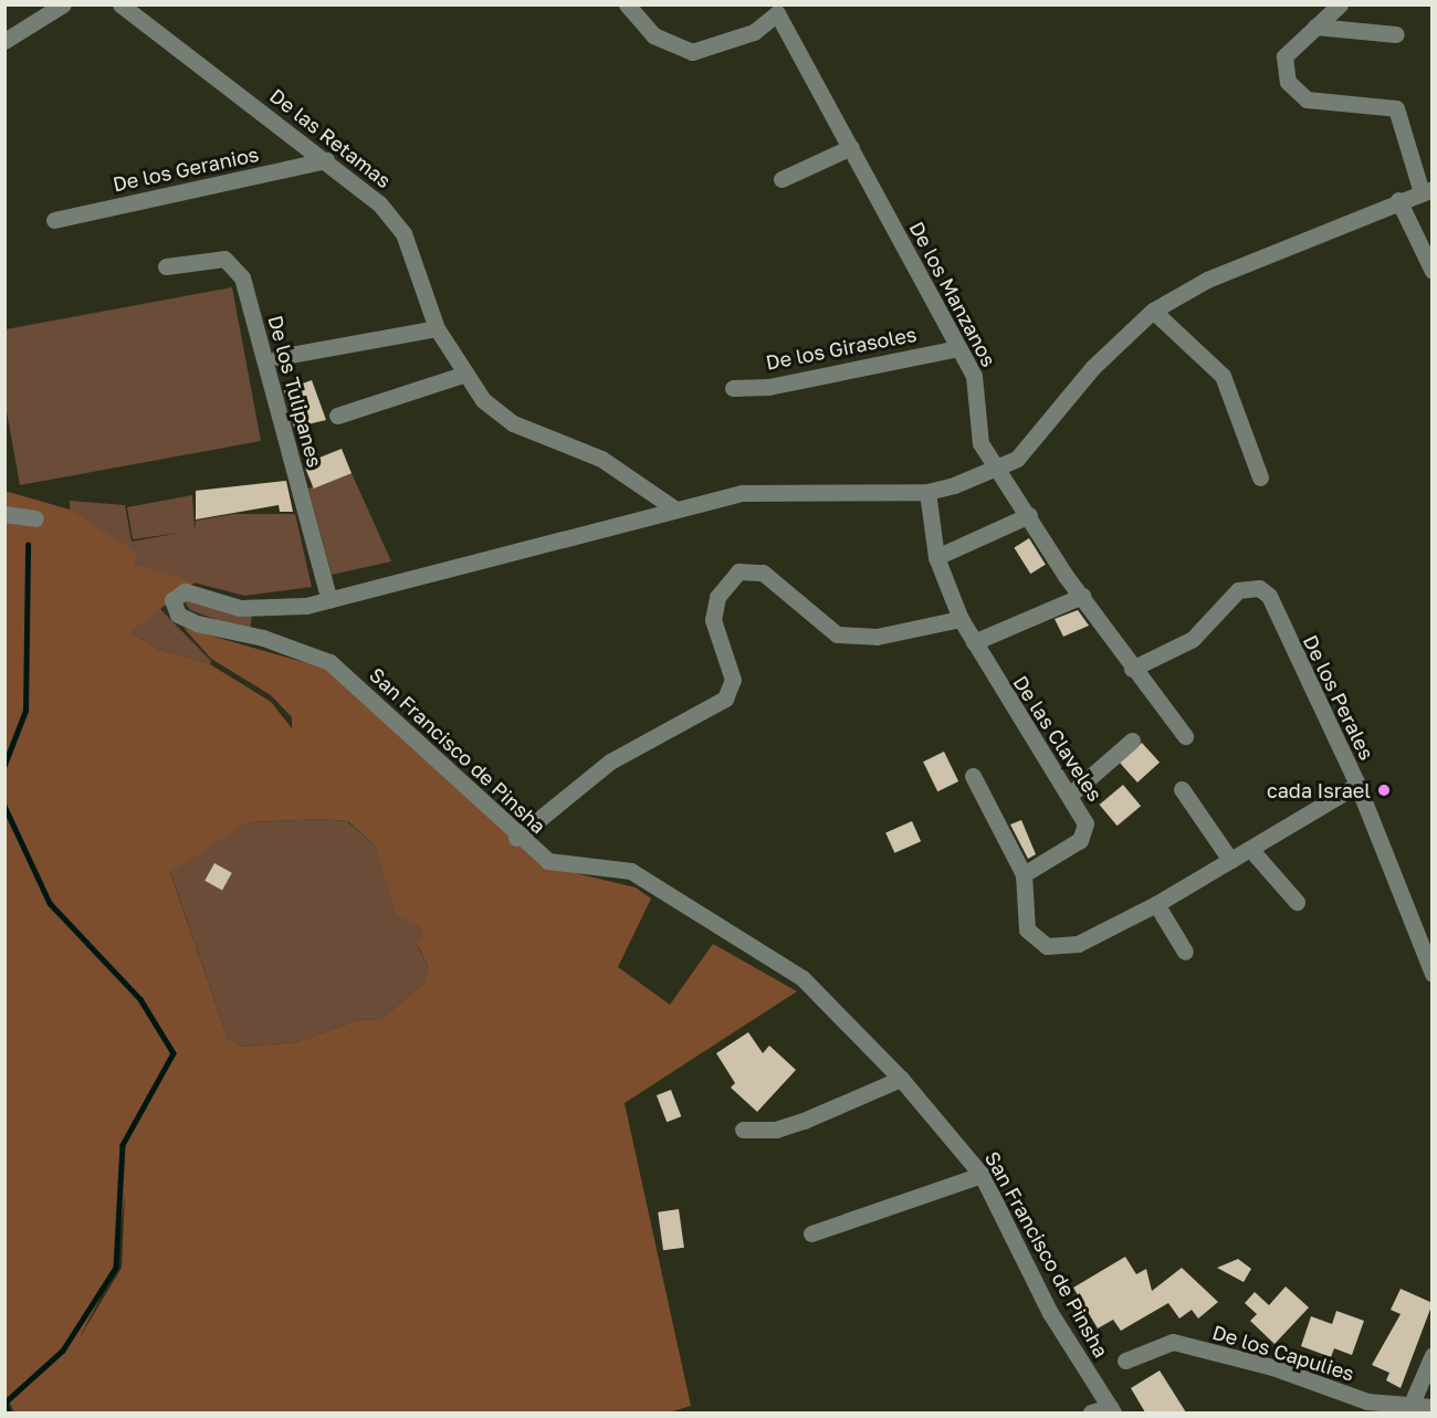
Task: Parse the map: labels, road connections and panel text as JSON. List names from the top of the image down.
{
  "streets": {
    "street": [
      "De las Retamas",
      "De los Geranios",
      "De los Manzanos",
      "De los Girasoles",
      "De los Tulipanes",
      "De los Perales",
      "De las Claveles",
      "San Francisco de Pinsha",
      "De los Capulies"
    ]
  },
  "crossings": [
    ["De las Retamas", "De los Geranios"],
    ["De los Manzanos", "De los Girasoles"],
    ["De los Manzanos", "De los Perales"],
    ["De los Tulipanes", "San Francisco de Pinsha"]
  ],
  "places": ["cada Israel"]
}
